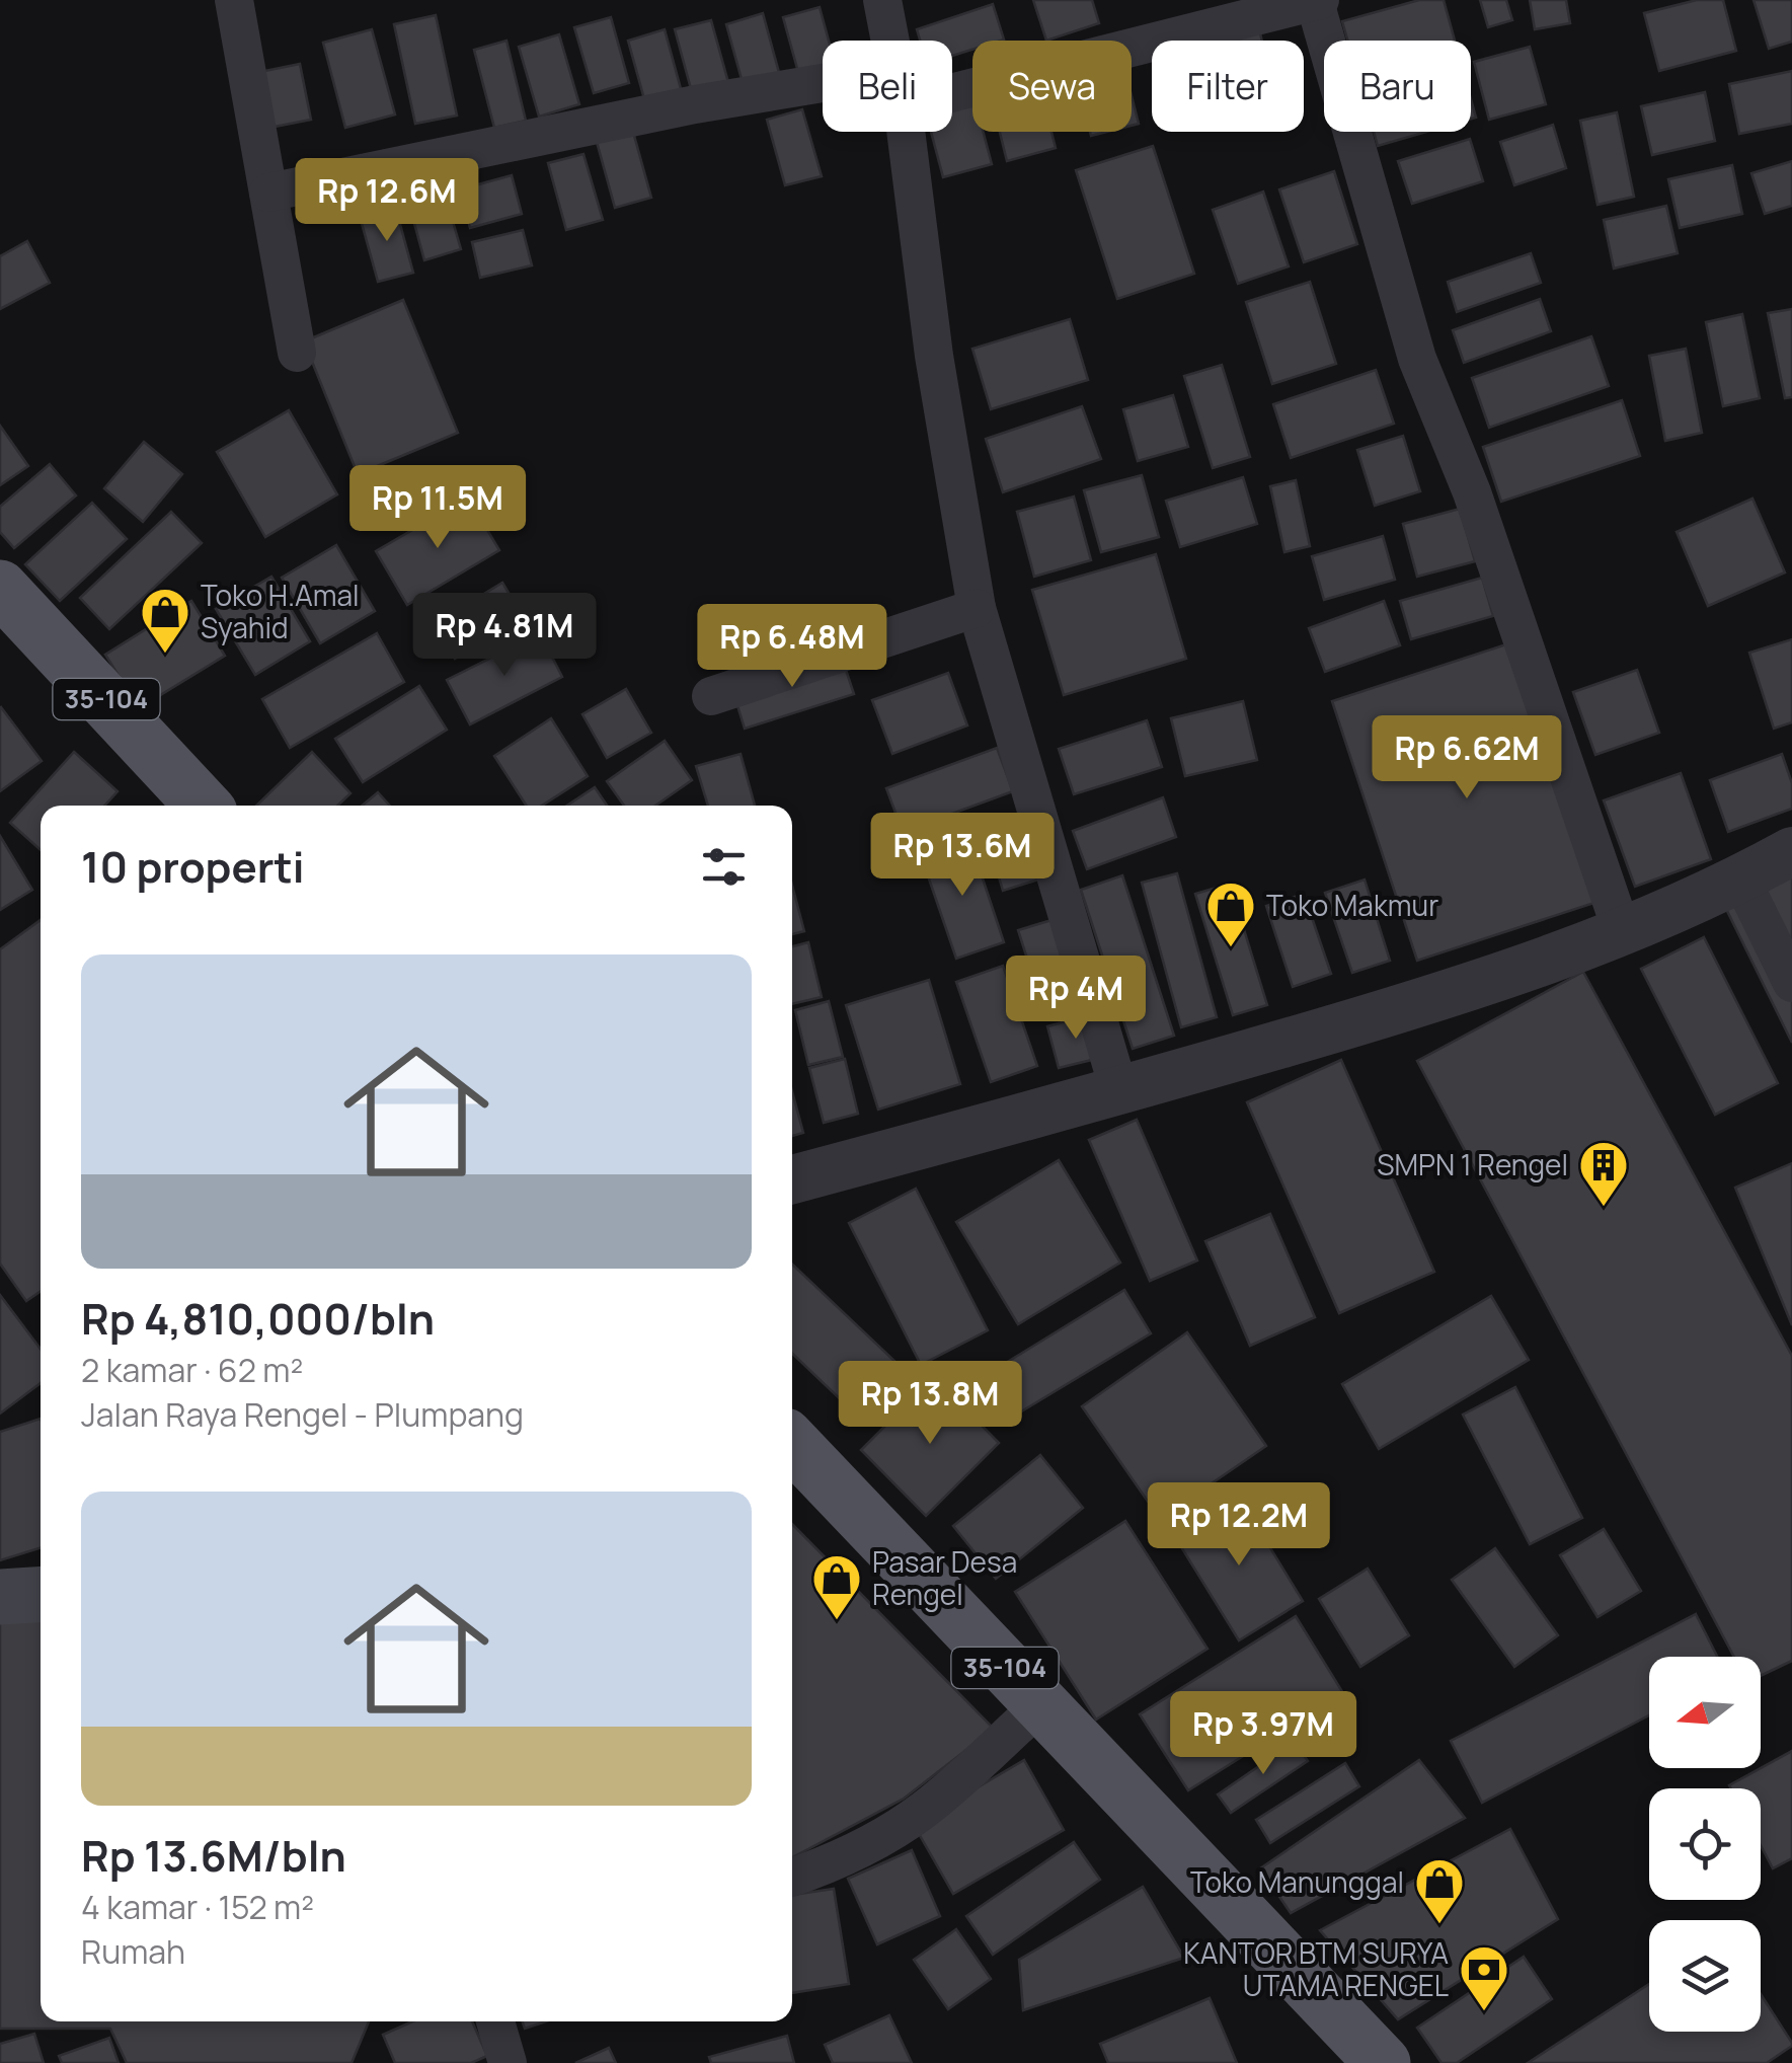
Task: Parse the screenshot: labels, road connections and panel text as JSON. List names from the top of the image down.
{
  "streets": {
    "main road": ["35-104"]
  },
  "places": {
    "shop": [
      "Toko H.Amal Syahid",
      "Toko Makmur",
      "Pasar Desa Rengel",
      "Toko Manunggal"
    ],
    "building": ["SMPN 1 Rengel"],
    "bank": ["KANTOR BTM SURYA UTAMA RENGEL"]
  },
  "north": "left",
  "page": {
    "chip": [
      "Beli",
      "Sewa",
      "Filter",
      "Baru"
    ],
    "price": [
      "Rp 12.6M",
      "Rp 11.5M",
      "Rp 4.81M",
      "Rp 6.48M",
      "Rp 6.62M",
      "Rp 13.6M",
      "Rp 4M",
      "Rp 13.8M",
      "Rp 12.2M",
      "Rp 3.97M"
    ],
    "heading": "10 properti",
    "list": [
      {
        "name": "Rp 4,810,000/bln",
        "note": "2 kamar · 62 m² · Jalan Raya Rengel - Plumpang"
      },
      {
        "name": "Rp 13.6M/bln",
        "note": "4 kamar · 152 m² · Rumah"
      }
    ]
  }
}
